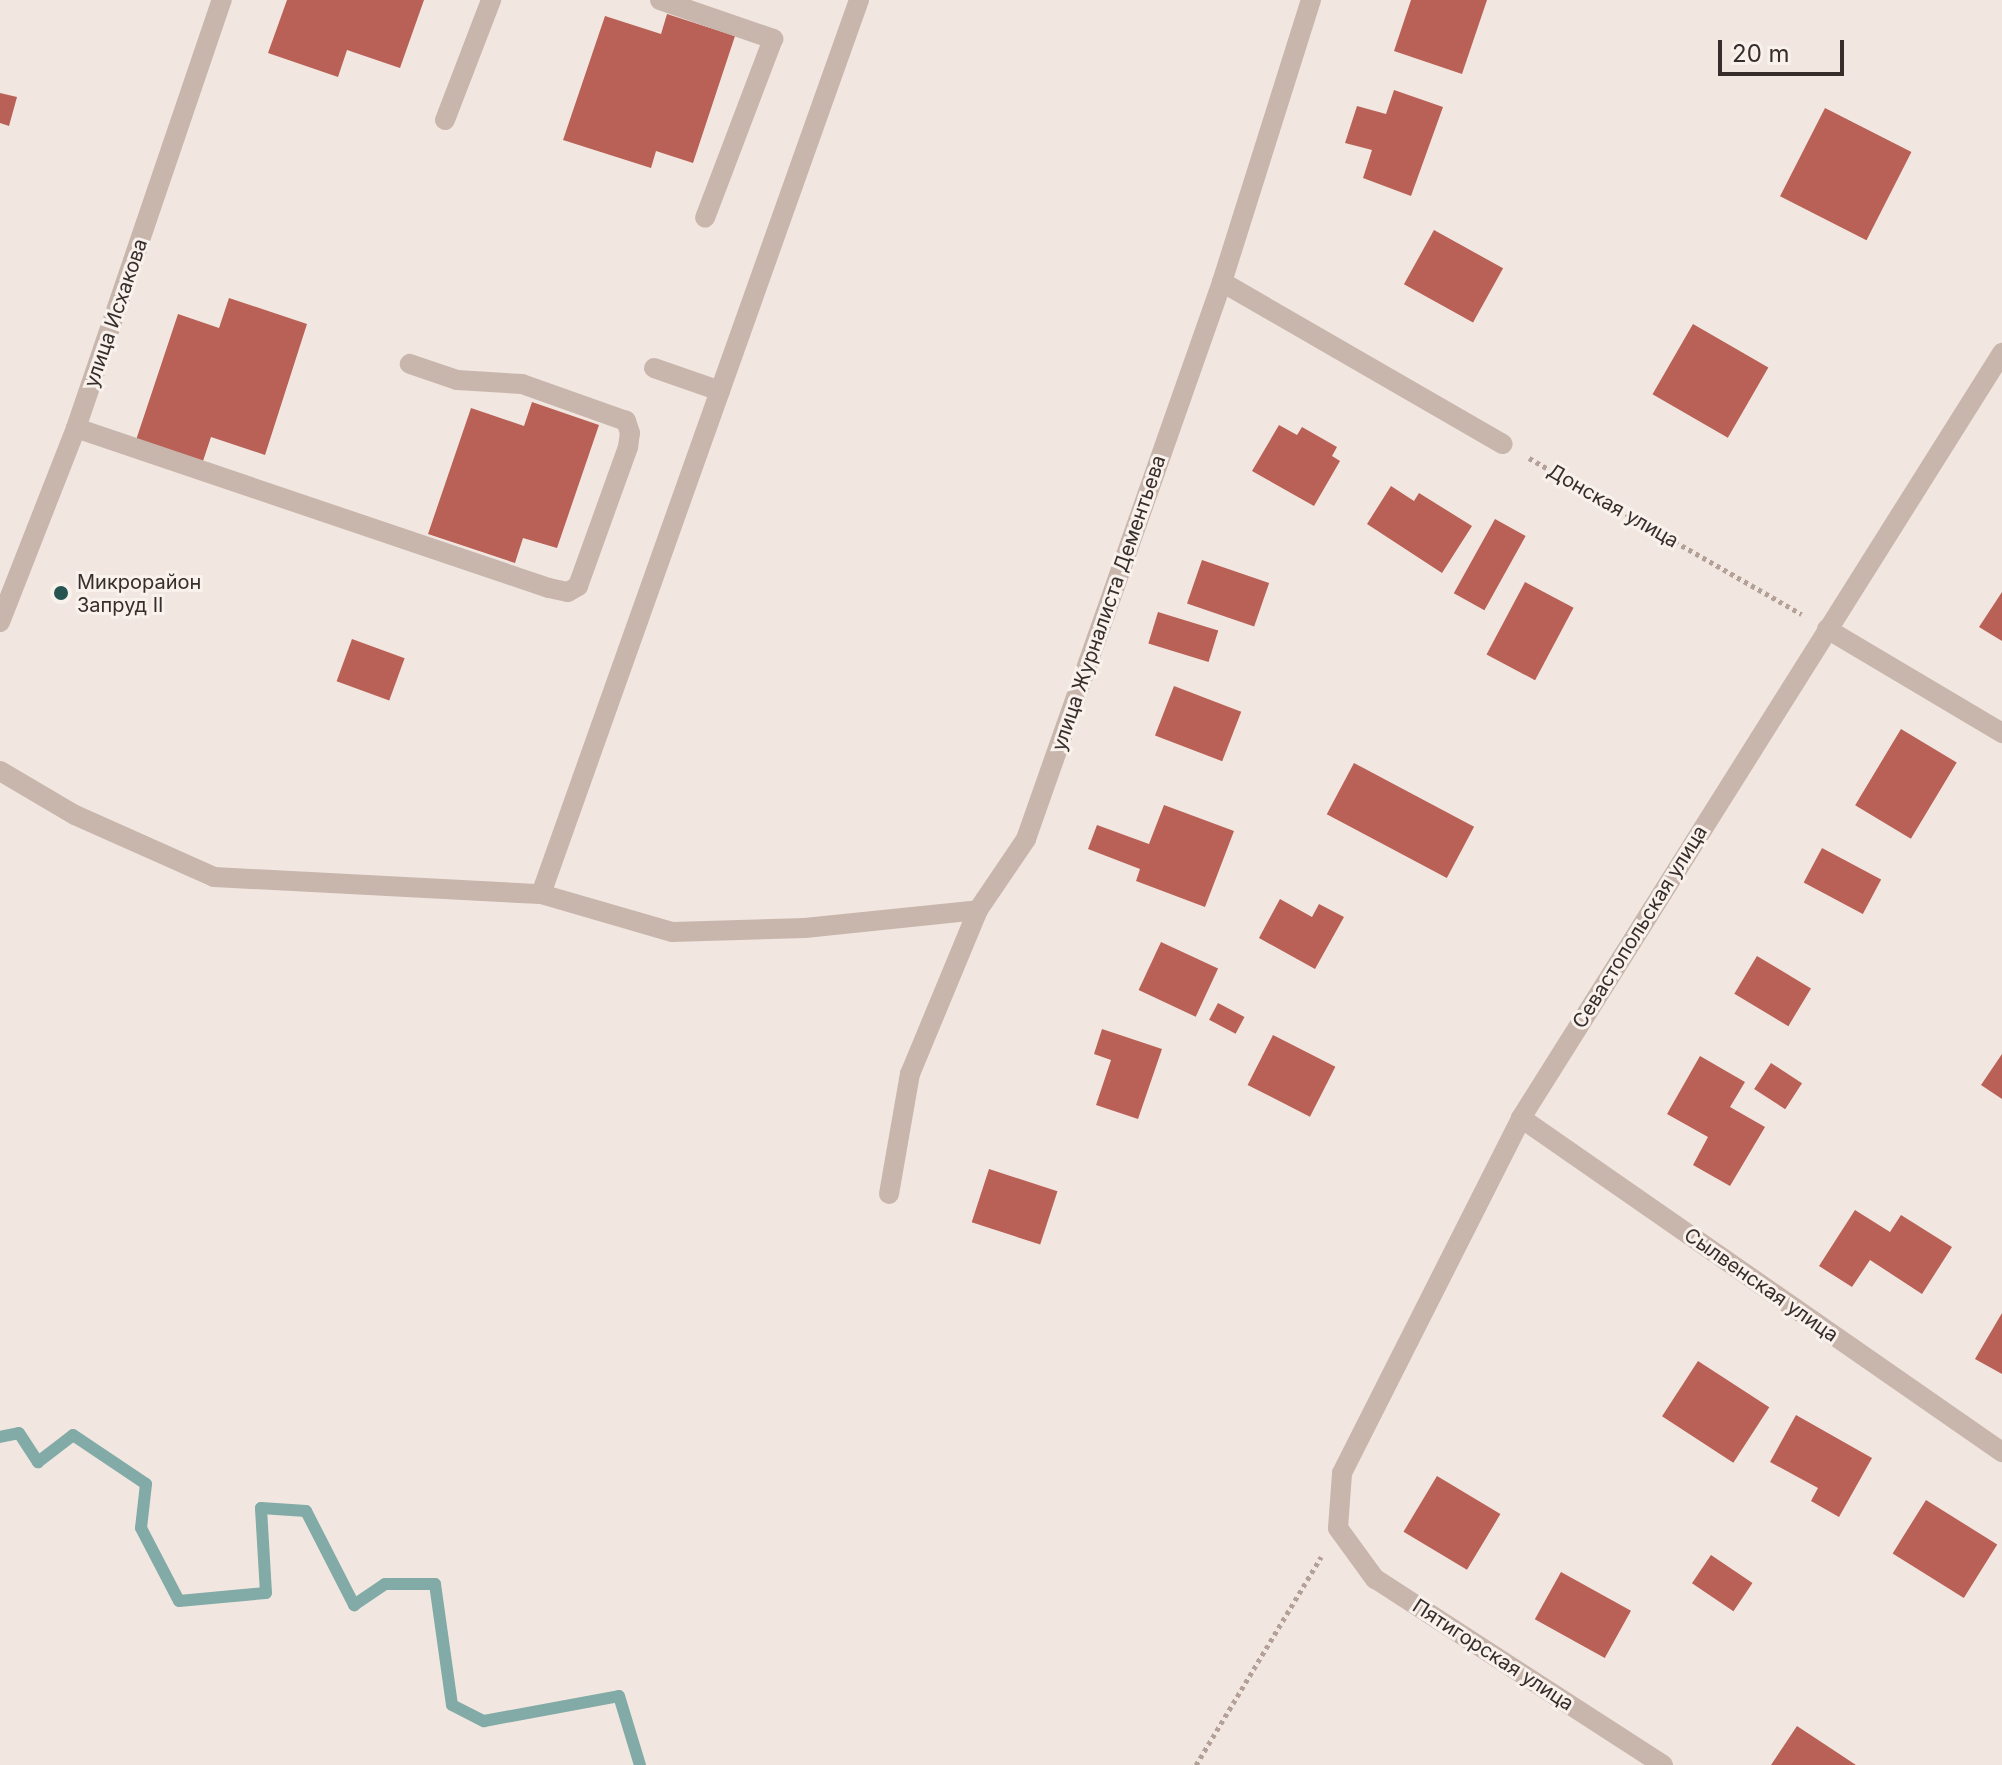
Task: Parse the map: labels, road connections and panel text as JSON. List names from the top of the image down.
{
  "streets": {
    "street": [
      "улица Исхакова",
      "улица Журналиста Дементьева",
      "Севастопольская улица",
      "Сылвенская улица",
      "Пятигорская улица"
    ],
    "path": ["Донская улица"]
  },
  "crossings": [
    ["Донская улица", "Севастопольская улица"],
    ["Севастопольская улица", "Сылвенская улица"],
    ["Севастопольская улица", "Пятигорская улица"]
  ],
  "places": ["Микрорайон Запруд II"],
  "scale_bar": "20 m"
}
